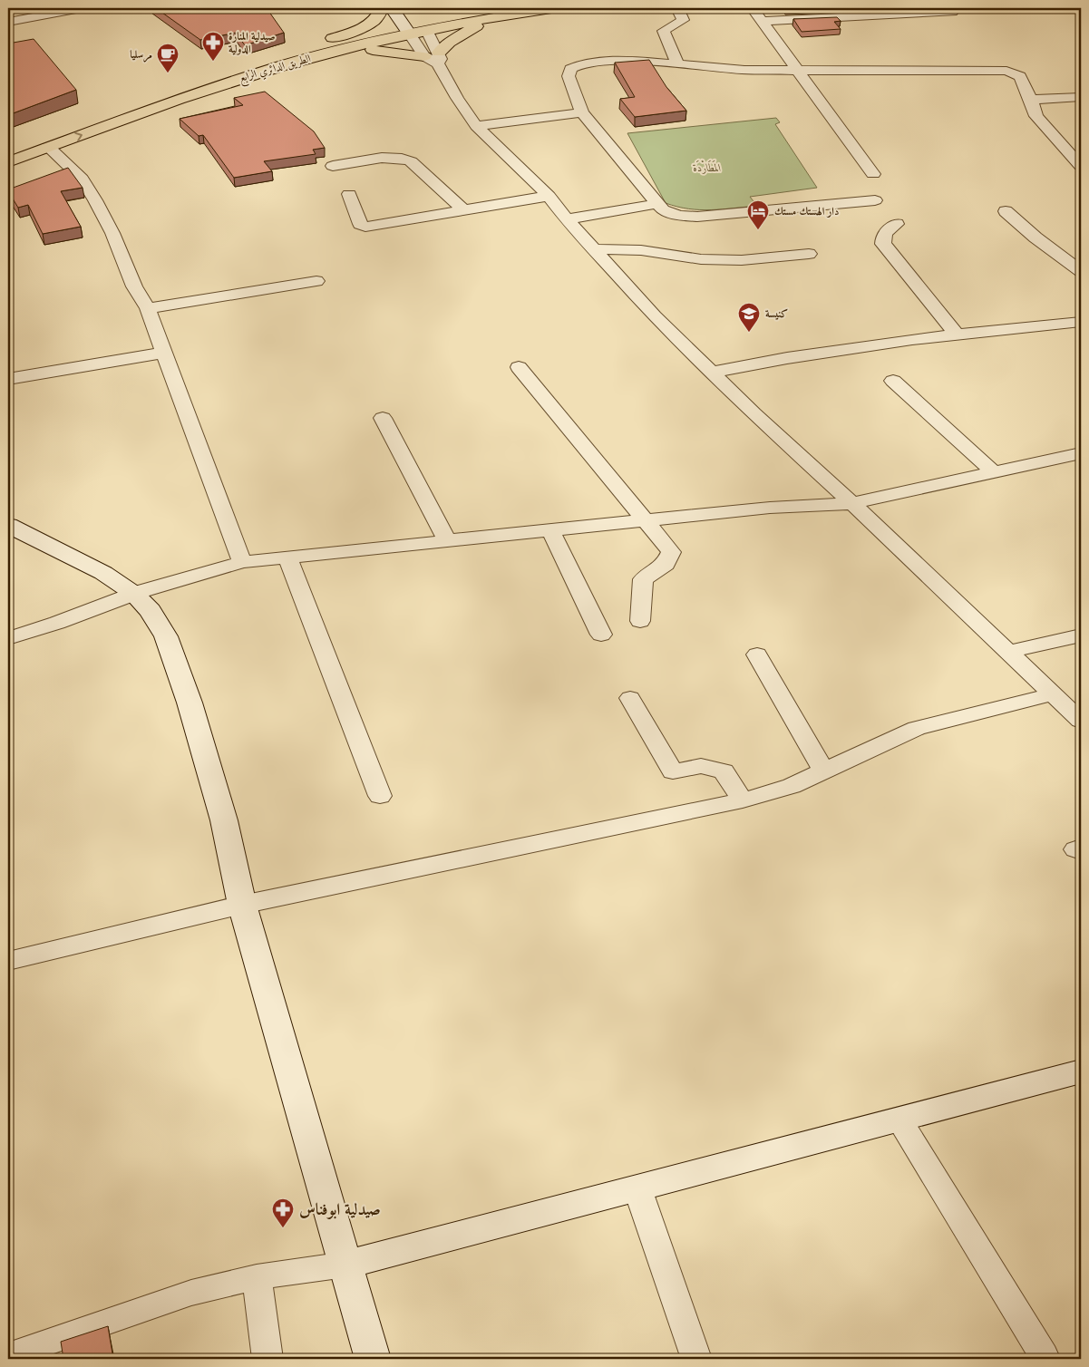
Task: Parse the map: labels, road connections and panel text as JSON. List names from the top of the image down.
{
  "streets": {
    "main road": ["الطريق الدائري الرابع"]
  },
  "parks": ["المَطَارْدَة"],
  "places": {
    "pharmacy": ["صيدلية المنارة الدولية", "صيدلية ابوفناس"],
    "cafe": ["مرسليا"],
    "hotel": ["دار الهستك مستك"],
    "school or university": ["كنيسة"]
  }
}
